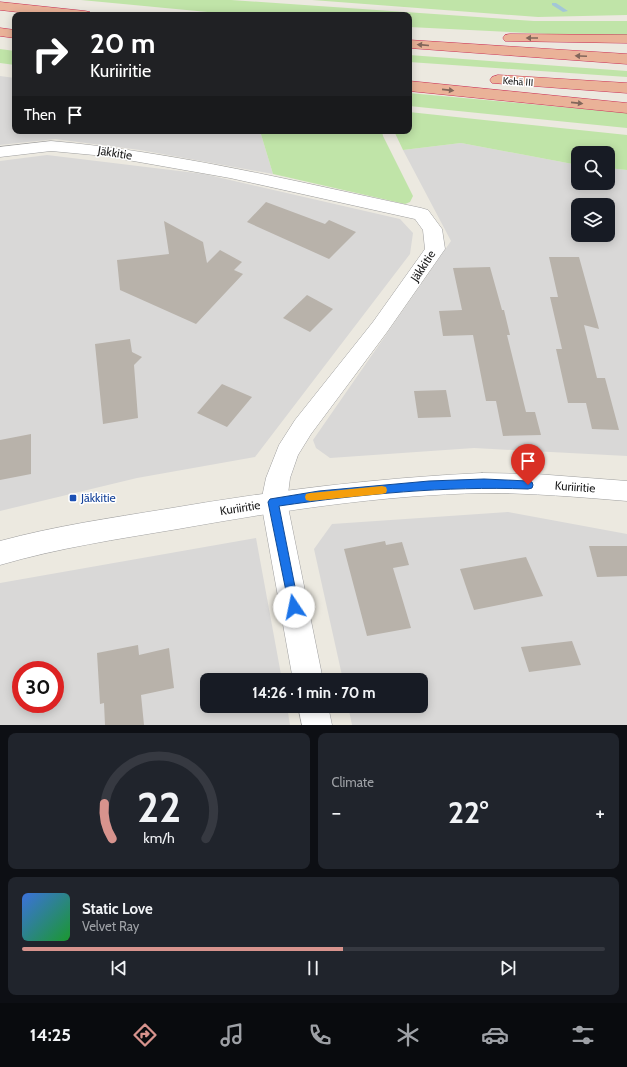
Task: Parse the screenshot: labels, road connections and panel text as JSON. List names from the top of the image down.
{
  "streets": {
    "highway": ["Kehä III"],
    "street": ["Jäkkitie", "Kuriiritie"]
  },
  "crossings": [
    ["Jäkkitie", "Kuriiritie"]
  ],
  "places": {
    "transit": ["Jäkkitie"]
  },
  "page": {
    "turn": ["20 m", "Kuriiritie"],
    "then": "Then",
    "limit": "30",
    "trip": "14:26 · 1 min · 70 m",
    "tile": "Climate",
    "heat": ["−", "22°", "+"],
    "song": ["Static Love", "Velvet Ray"],
    "tabs": "14:25",
    "gauge": ["22", "km/h"]
  }
}
